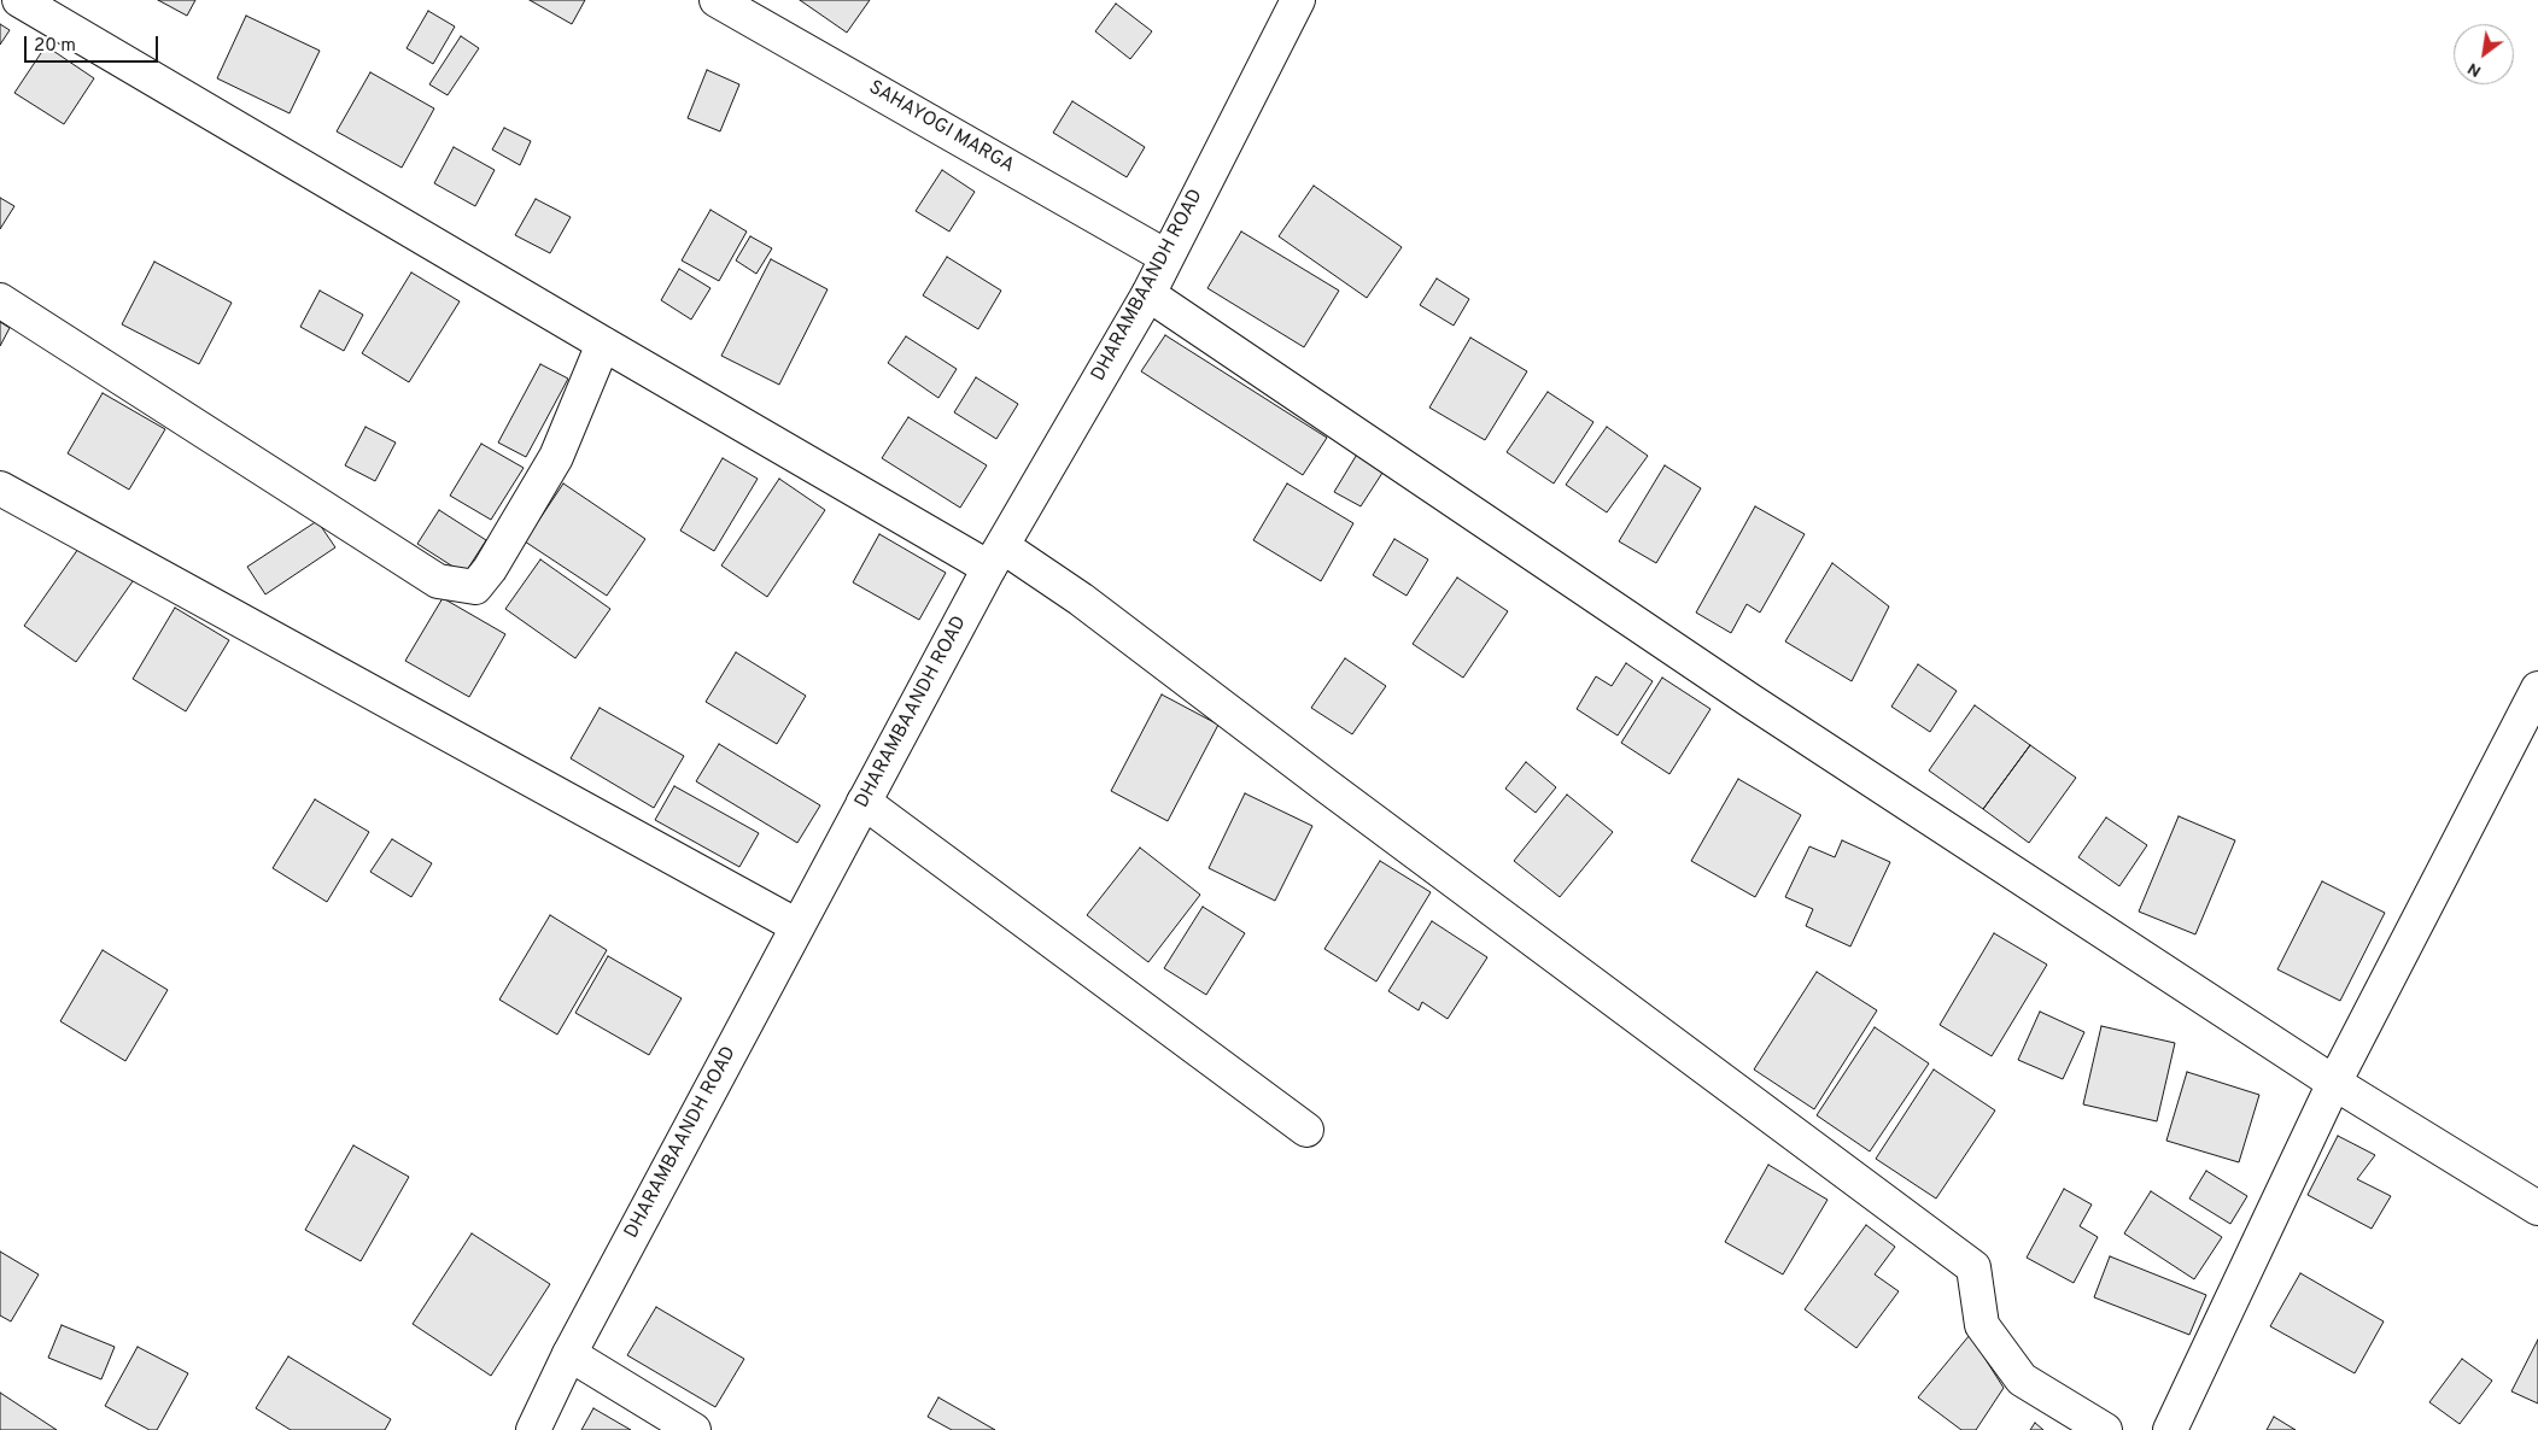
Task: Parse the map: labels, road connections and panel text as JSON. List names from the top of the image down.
{
  "streets": {
    "street": ["SAHAYOGI MARGA", "DHARAMBAANDH ROAD"]
  },
  "crossings": [
    ["SAHAYOGI MARGA", "DHARAMBAANDH ROAD"]
  ],
  "scale_bar": "20 m",
  "north": "bottom left"
}
